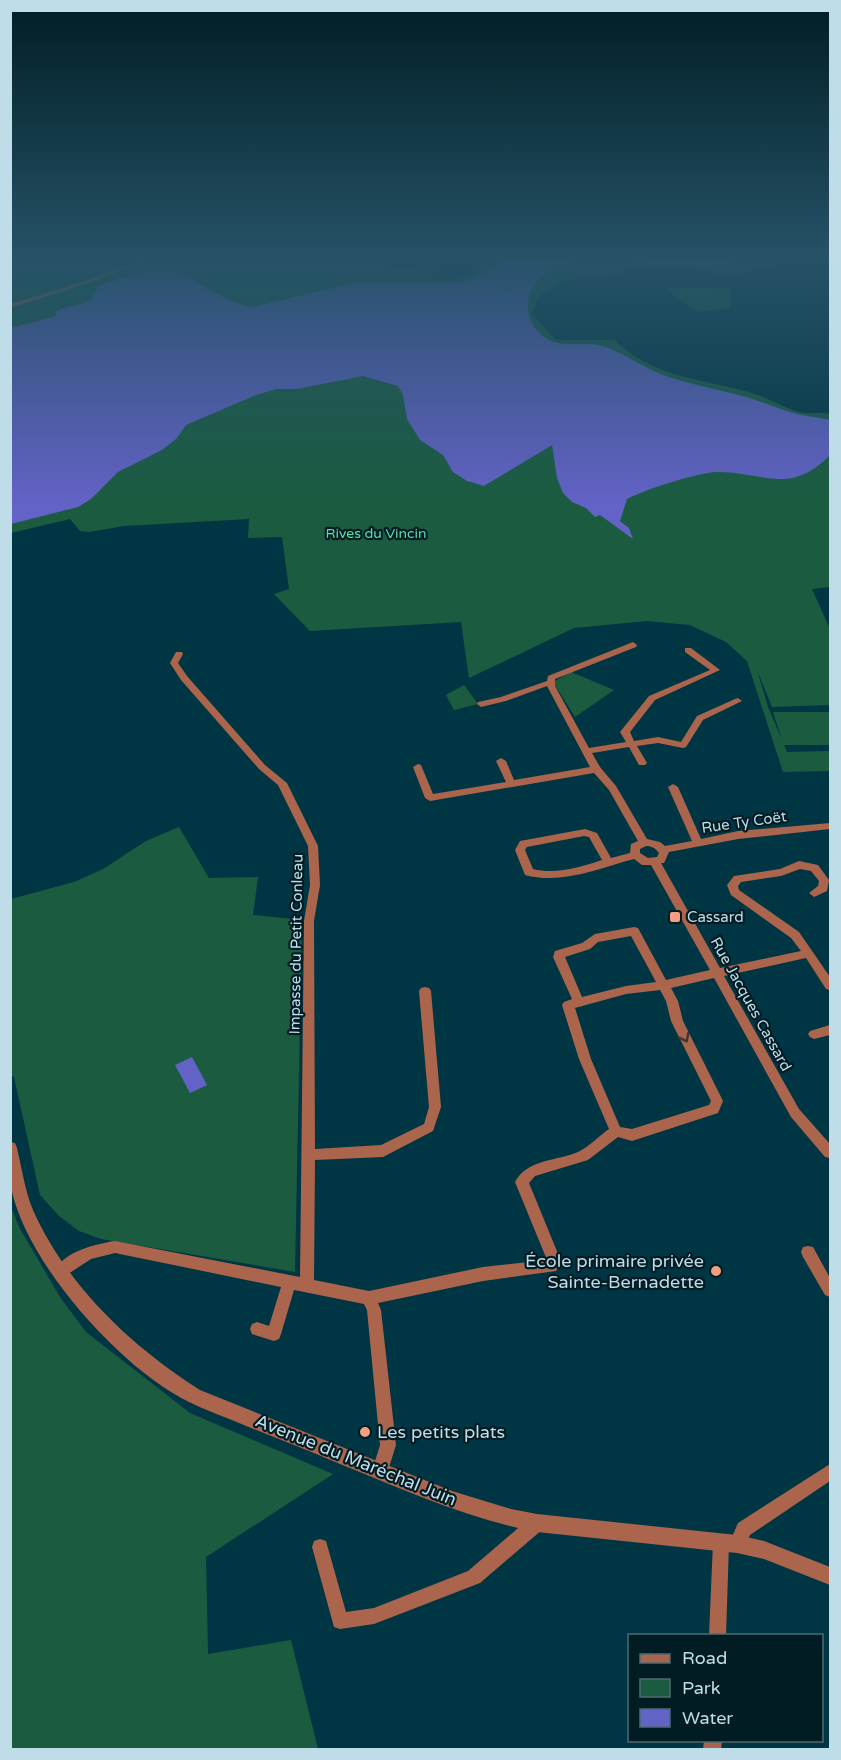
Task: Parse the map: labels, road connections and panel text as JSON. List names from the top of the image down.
{
  "streets": {
    "street": [
      "Rue Ty Coët",
      "Impasse du Petit Conleau",
      "Rue Jacques Cassard",
      "Avenue du Maréchal Juin"
    ]
  },
  "crossings": [
    ["Rue Ty Coët", "Rue Jacques Cassard"]
  ],
  "parks": ["Rives du Vincin"],
  "places": {
    "transit": ["Cassard"],
    "other": ["École primaire privée Sainte-Bernadette", "Les petits plats"]
  },
  "legend": ["Road", "Park", "Water"]
}
